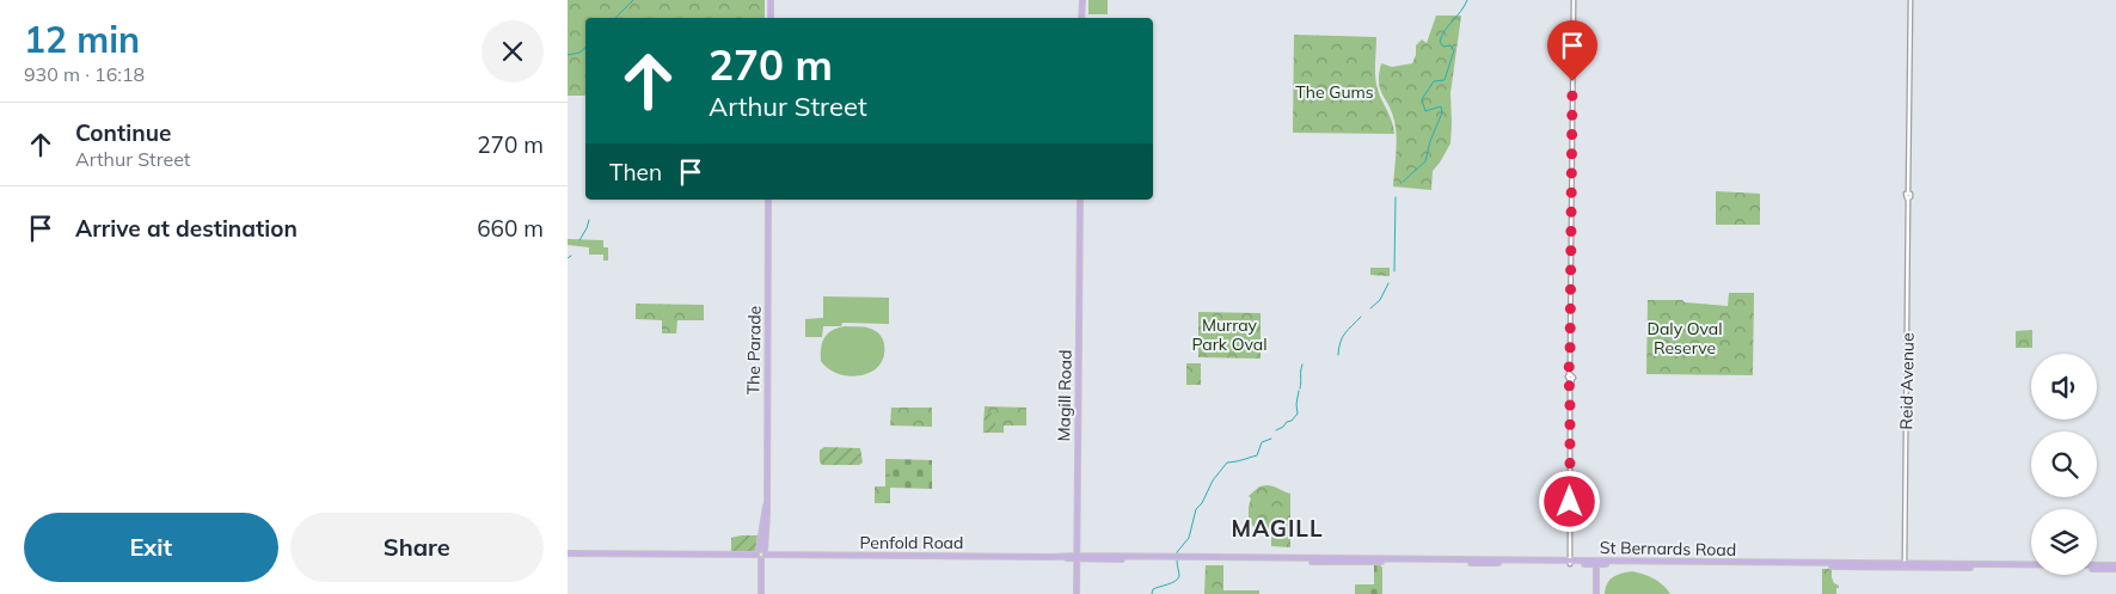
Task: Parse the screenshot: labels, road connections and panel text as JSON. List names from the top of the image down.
{
  "streets": {
    "main road": [
      "The Parade",
      "Magill Road",
      "Penfold Road",
      "St Bernards Road"
    ],
    "street": ["Reid Avenue"]
  },
  "crossings": [
    ["The Parade", "Penfold Road"],
    ["Reid Avenue", "St Bernards Road"],
    ["Magill Road", "Penfold Road"],
    ["Magill Road", "St Bernards Road"],
    ["Penfold Road", "St Bernards Road"]
  ],
  "districts": ["MAGILL"],
  "parks": ["The Gums", "Murray Park Oval", "Daly Oval Reserve"],
  "page": {
    "heading": ["12 min", "930 m · 16:18"],
    "turn": ["270 m", "Arthur Street"],
    "list": [
      {
        "name": "Continue",
        "note": "Arthur Street",
        "value": "270 m"
      },
      {
        "name": "Arrive at destination",
        "value": "660 m"
      }
    ],
    "then": "Then",
    "buttons": ["Exit", "Share"]
  }
}
